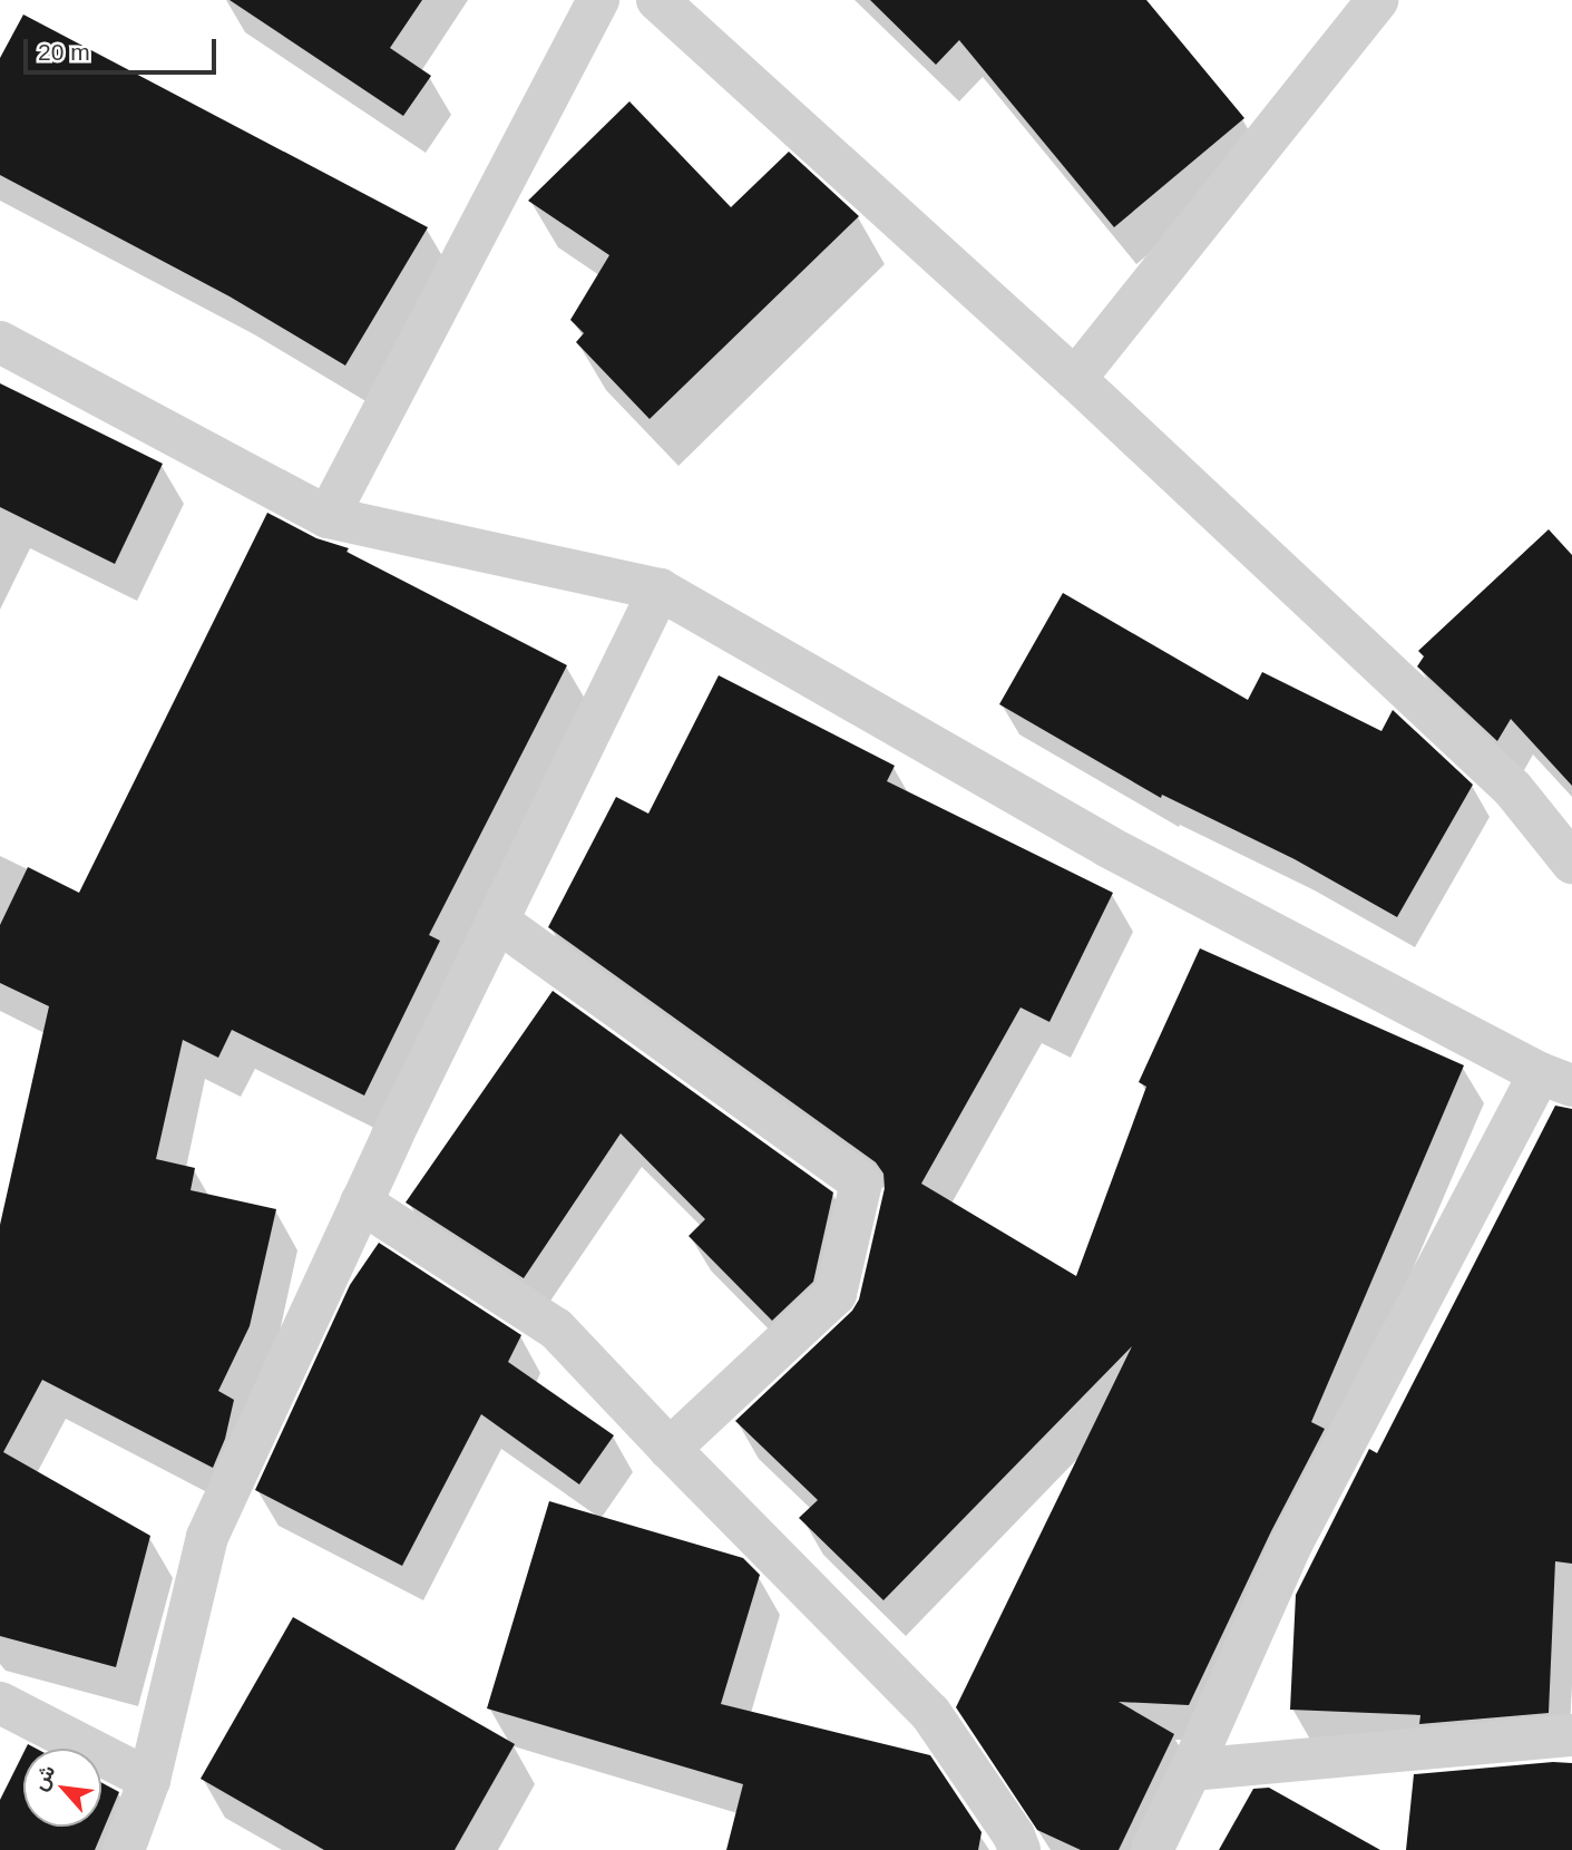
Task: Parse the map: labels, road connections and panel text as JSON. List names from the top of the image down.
{
  "scale_bar": "20 m",
  "north": "top left"
}
